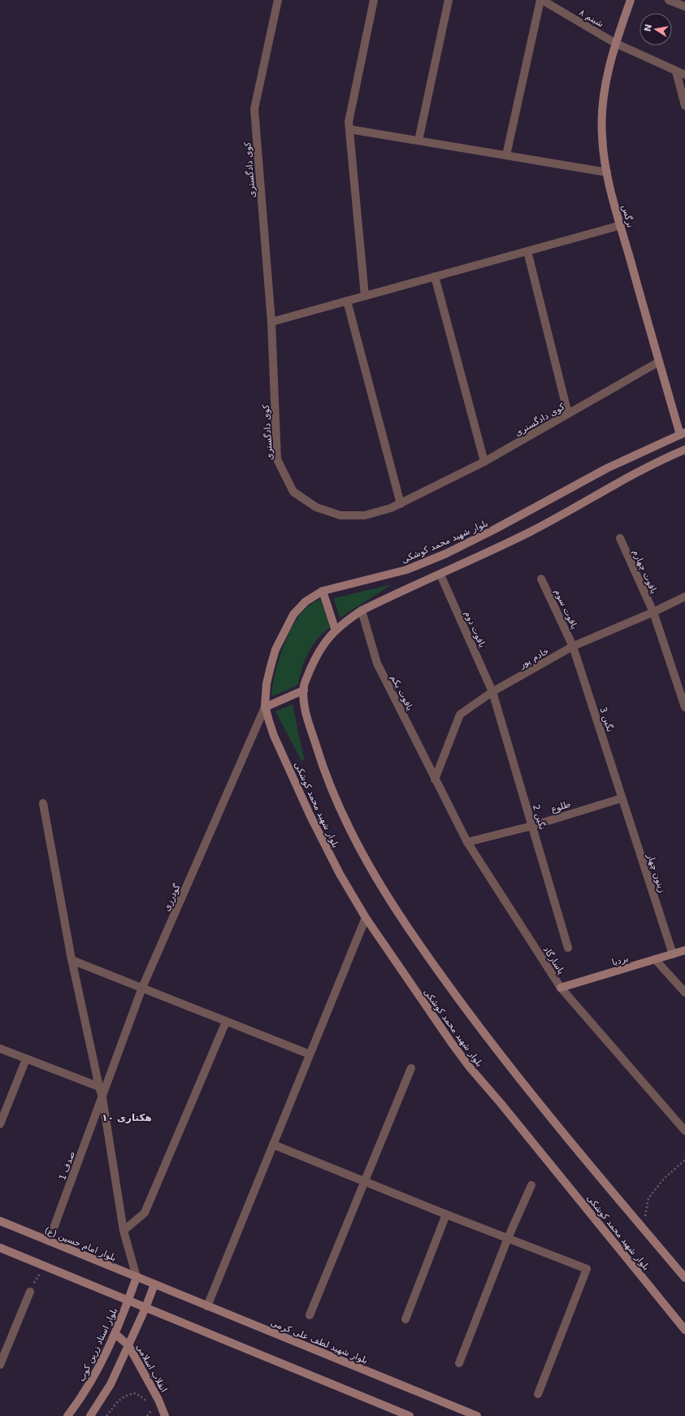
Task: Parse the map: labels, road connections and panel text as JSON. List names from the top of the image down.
{
  "streets": {
    "main road": [
      "نرگس",
      "بلوار شهید محمد کوشکی",
      "بردیا",
      "بلوار امام حسین (ع)",
      "بلوار شهید لطف علی کرمی",
      "بلوار استاد زرین کوب",
      "انقلاب اسلامی"
    ],
    "street": [
      "شبنم ۸",
      "کوی دادگستری",
      "یاقوت چهارم",
      "یاقوت سوم",
      "یاقوت دوم",
      "خادم پور",
      "یاقوت یکم",
      "نگین 3",
      "طلوع",
      "نگین 2",
      "زیتون چهار",
      "گودرزی",
      "پاسارگاد",
      "صدف 1"
    ]
  },
  "crossings": [
    ["شبنم ۸", "نرگس"],
    ["کوی دادگستری", "نرگس"],
    ["نرگس", "بلوار شهید محمد کوشکی"],
    ["بلوار شهید محمد کوشکی", "گودرزی"],
    ["یاقوت چهارم", "خادم پور"],
    ["یاقوت سوم", "خادم پور"],
    ["یاقوت سوم", "نگین 3"],
    ["یاقوت دوم", "خادم پور"],
    ["یاقوت دوم", "نگین 2"],
    ["خادم پور", "یاقوت یکم"],
    ["خادم پور", "نگین 3"],
    ["خادم پور", "نگین 2"],
    ["خادم پور", "پاسارگاد"],
    ["یاقوت یکم", "پاسارگاد"],
    ["نگین 3", "طلوع"],
    ["نگین 3", "زیتون چهار"],
    ["طلوع", "نگین 2"],
    ["طلوع", "زیتون چهار"],
    ["طلوع", "پاسارگاد"],
    ["زیتون چهار", "بردیا"],
    ["گودرزی", "صدف 1"],
    ["پاسارگاد", "بردیا"],
    ["صدف 1", "بلوار امام حسین (ع)"],
    ["بلوار امام حسین (ع)", "بلوار شهید لطف علی کرمی"],
    ["بلوار امام حسین (ع)", "بلوار استاد زرین کوب"],
    ["بلوار استاد زرین کوب", "انقلاب اسلامی"]
  ],
  "districts": ["۱۰ هکتاری"],
  "north": "left"
}
